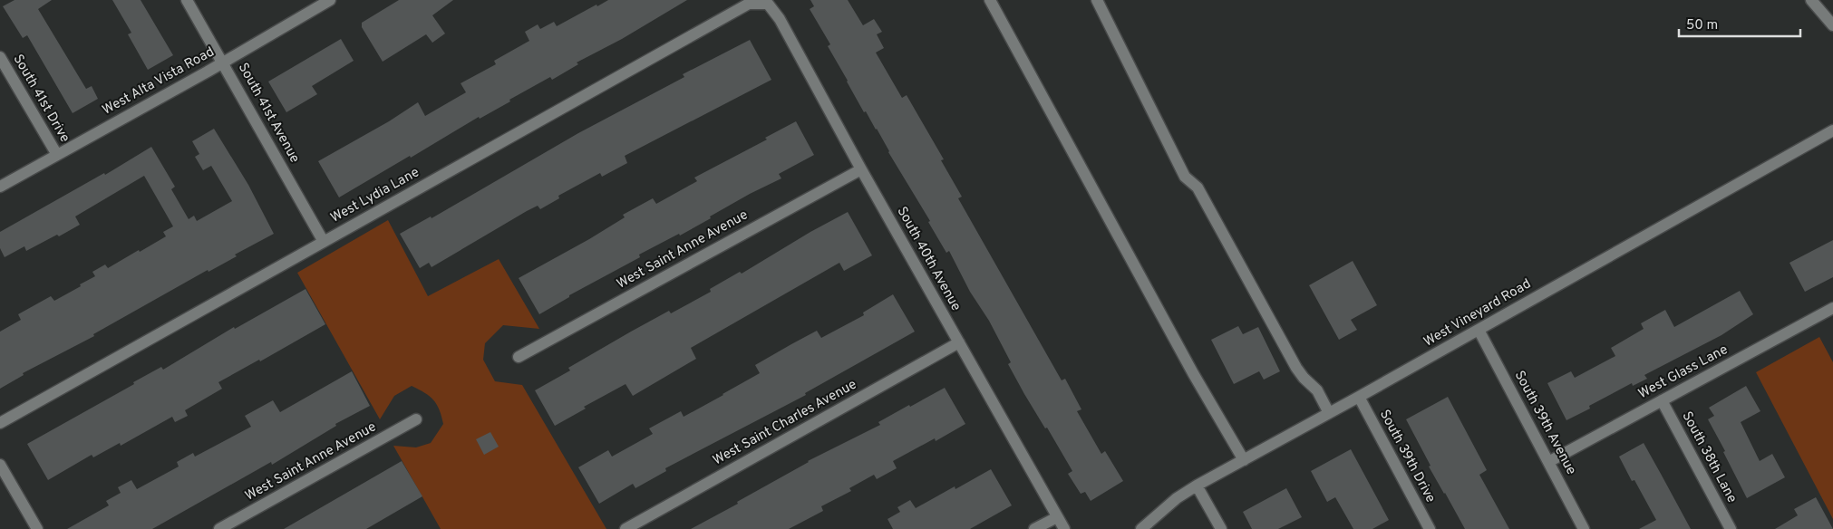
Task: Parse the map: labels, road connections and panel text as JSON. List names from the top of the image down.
{
  "streets": {
    "street": [
      "West Alta Vista Road",
      "South 41st Drive",
      "South 41st Avenue",
      "West Lydia Lane",
      "West Saint Anne Avenue",
      "South 40th Avenue",
      "West Vineyard Road",
      "West Glass Lane",
      "West Saint Charles Avenue",
      "South 39th Avenue",
      "South 39th Drive",
      "South 38th Lane"
    ]
  },
  "crossings": [
    ["West Alta Vista Road", "South 41st Drive"],
    ["West Alta Vista Road", "South 41st Avenue"],
    ["South 41st Avenue", "West Lydia Lane"],
    ["West Lydia Lane", "South 40th Avenue"],
    ["West Saint Anne Avenue", "South 40th Avenue"],
    ["South 40th Avenue", "West Saint Charles Avenue"],
    ["West Vineyard Road", "South 39th Avenue"],
    ["West Vineyard Road", "South 39th Drive"],
    ["West Glass Lane", "South 39th Avenue"],
    ["West Glass Lane", "South 38th Lane"]
  ],
  "scale_bar": "50 m"
}
